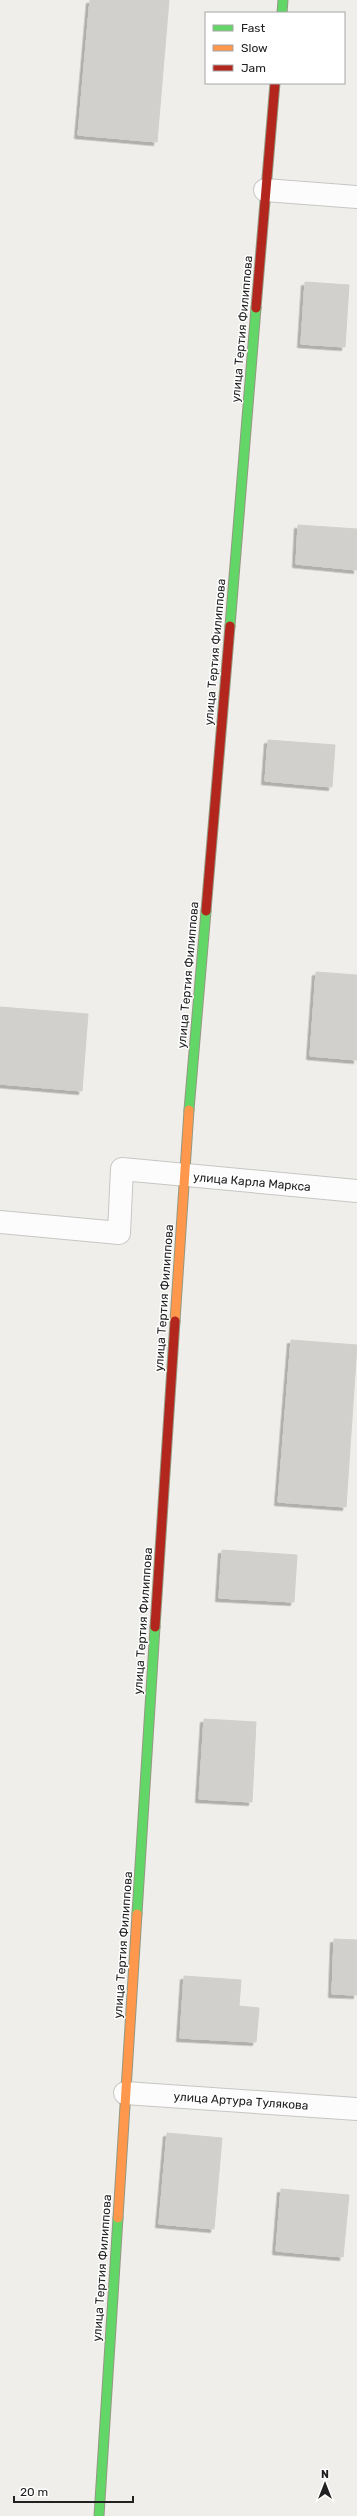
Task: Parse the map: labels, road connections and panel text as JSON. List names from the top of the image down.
{
  "streets": {
    "street": ["улица Тертия Филиппова", "улица Карла Маркса", "улица Артура Тулякова"]
  },
  "crossings": [
    ["улица Тертия Филиппова", "улица Карла Маркса"],
    ["улица Тертия Филиппова", "улица Артура Тулякова"]
  ],
  "legend": ["Fast", "Slow", "Jam"],
  "scale_bar": "20 m",
  "north": "top"
}
